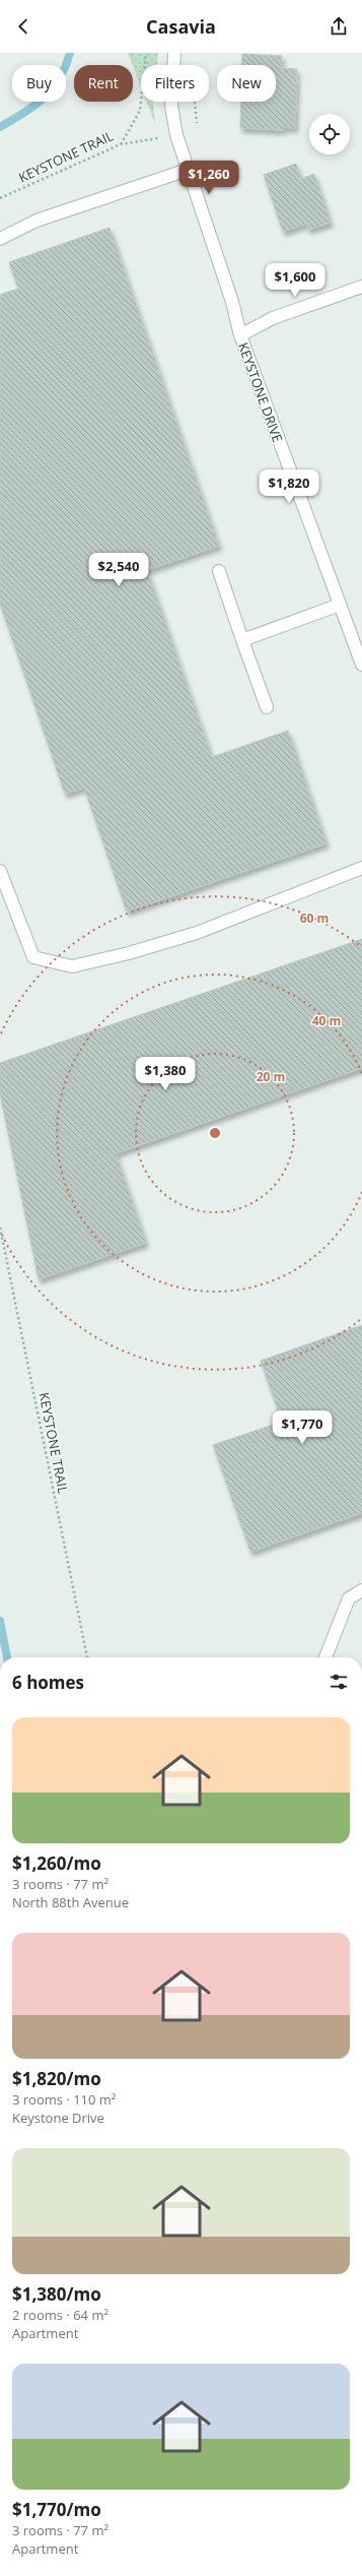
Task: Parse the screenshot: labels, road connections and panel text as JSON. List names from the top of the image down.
{
  "streets": {
    "street": ["KEYSTONE DRIVE"],
    "path": ["KEYSTONE TRAIL"]
  },
  "page": {
    "header": "Casavia",
    "chip": [
      "Buy",
      "Rent",
      "Filters",
      "New"
    ],
    "price": [
      "$1,260",
      "$1,600",
      "$1,820",
      "$2,540",
      "$1,380",
      "$1,770"
    ],
    "heading": "6 homes",
    "list": [
      {
        "name": "$1,260/mo",
        "note": "3 rooms · 77 m² · North 88th Avenue"
      },
      {
        "name": "$1,820/mo",
        "note": "3 rooms · 110 m² · Keystone Drive"
      },
      {
        "name": "$1,380/mo",
        "note": "2 rooms · 64 m² · Apartment"
      },
      {
        "name": "$1,770/mo",
        "note": "3 rooms · 77 m² · Apartment"
      }
    ]
  },
  "rings": ["60 m", "40 m", "20 m"]
}
